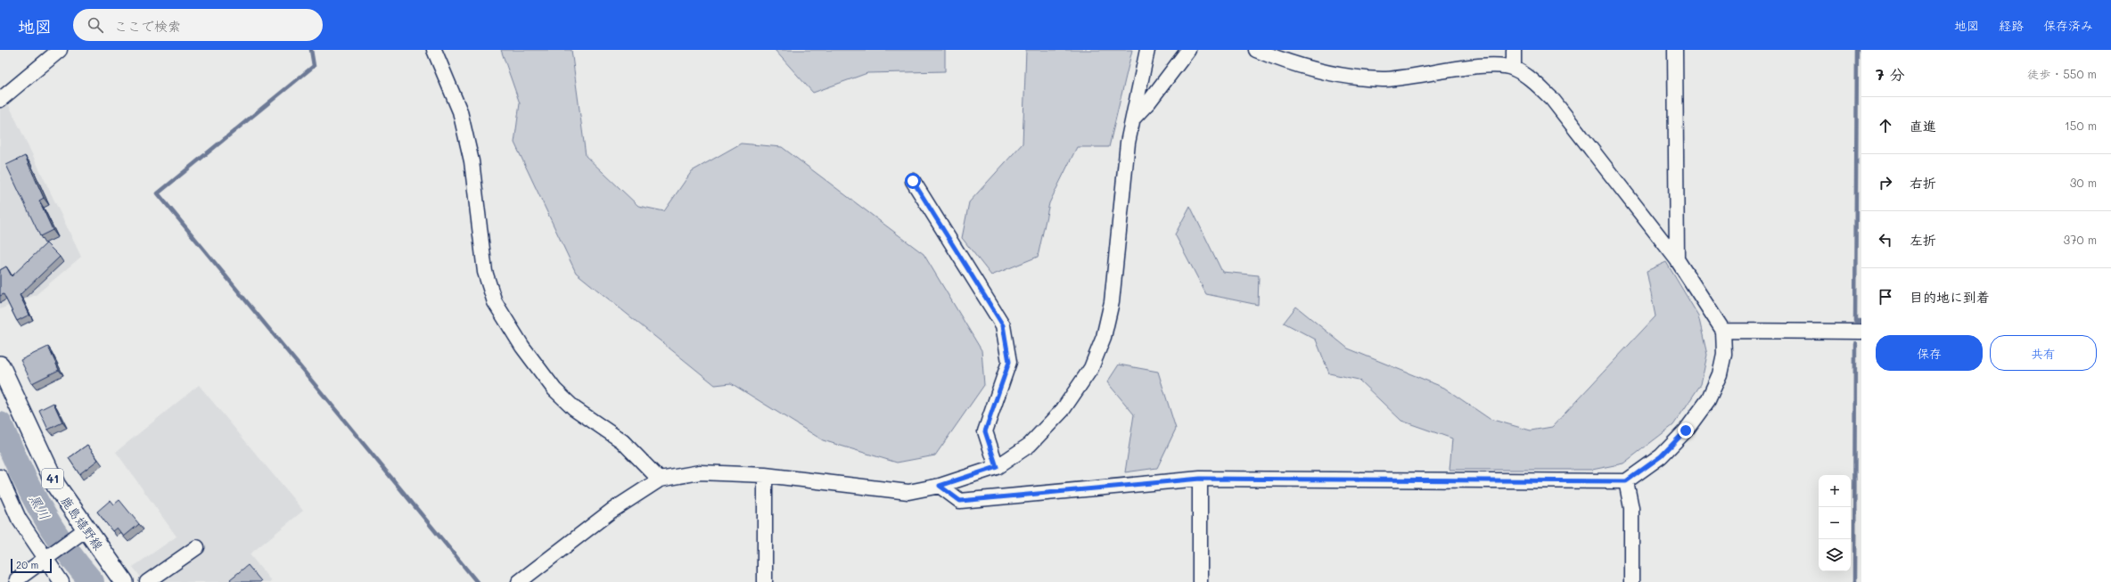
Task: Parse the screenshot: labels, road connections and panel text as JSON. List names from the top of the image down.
{
  "streets": {
    "main road": ["41", "鹿島嬉野線"]
  },
  "water": ["黒川"],
  "scale_bar": "20 m",
  "page": {
    "header": "地図",
    "search": "ここで検索",
    "nav": ["地図", "経路", "保存済み"],
    "heading": ["7 分", "徒歩 · 550 m"],
    "list": [
      ["直進", "150 m"],
      ["右折", "30 m"],
      ["左折", "370 m"],
      "目的地に到着"
    ],
    "buttons": ["保存", "共有"],
    "map_buttons": ["+", "−"],
    "scale": "20 m"
  }
}
